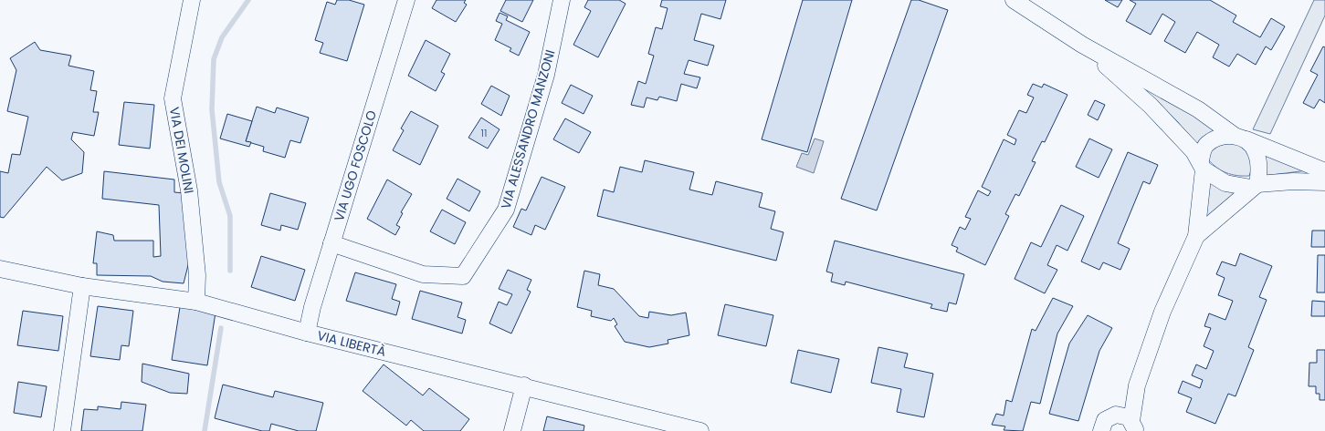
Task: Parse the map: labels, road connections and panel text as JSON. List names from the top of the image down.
{
  "streets": {
    "street": [
      "VIA ALESSANDRO MANZONI",
      "VIA DEI MOLINI",
      "VIA UGO FOSCOLO",
      "VIA LIBERTÀ"
    ]
  },
  "crossings": [
    ["VIA ALESSANDRO MANZONI", "VIA UGO FOSCOLO"],
    ["VIA DEI MOLINI", "VIA LIBERTÀ"],
    ["VIA UGO FOSCOLO", "VIA LIBERTÀ"]
  ],
  "house_numbers": ["11"]
}
